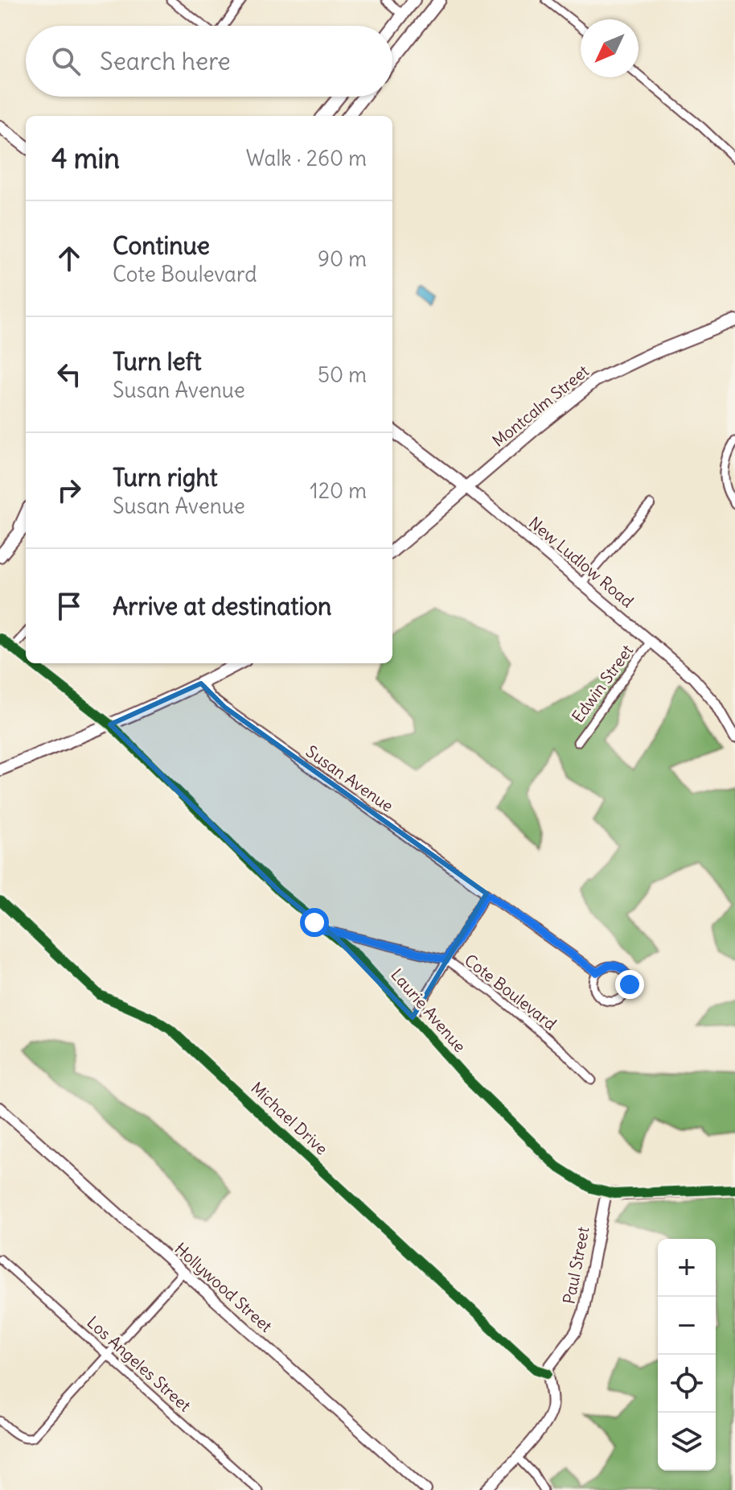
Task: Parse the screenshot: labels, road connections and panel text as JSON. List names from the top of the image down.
{
  "streets": {
    "main road": ["Montcalm Street", "New Ludlow Road"],
    "street": [
      "Edwin Street",
      "Susan Avenue",
      "Cote Boulevard",
      "Laurie Avenue",
      "Michael Drive",
      "Paul Street",
      "Hollywood Street",
      "Los Angeles Street"
    ]
  },
  "crossings": [
    ["Montcalm Street", "New Ludlow Road"],
    ["New Ludlow Road", "Edwin Street"],
    ["Cote Boulevard", "Laurie Avenue"],
    ["Laurie Avenue", "Paul Street"],
    ["Michael Drive", "Paul Street"]
  ],
  "north": "bottom left",
  "page": {
    "search": "Search here",
    "heading": ["4 min", "Walk · 260 m"],
    "list": [
      ["Continue", "Cote Boulevard", "90 m"],
      ["Turn left", "Susan Avenue", "50 m"],
      ["Turn right", "Susan Avenue", "120 m"],
      "Arrive at destination"
    ],
    "map_buttons": ["+", "−"]
  }
}
